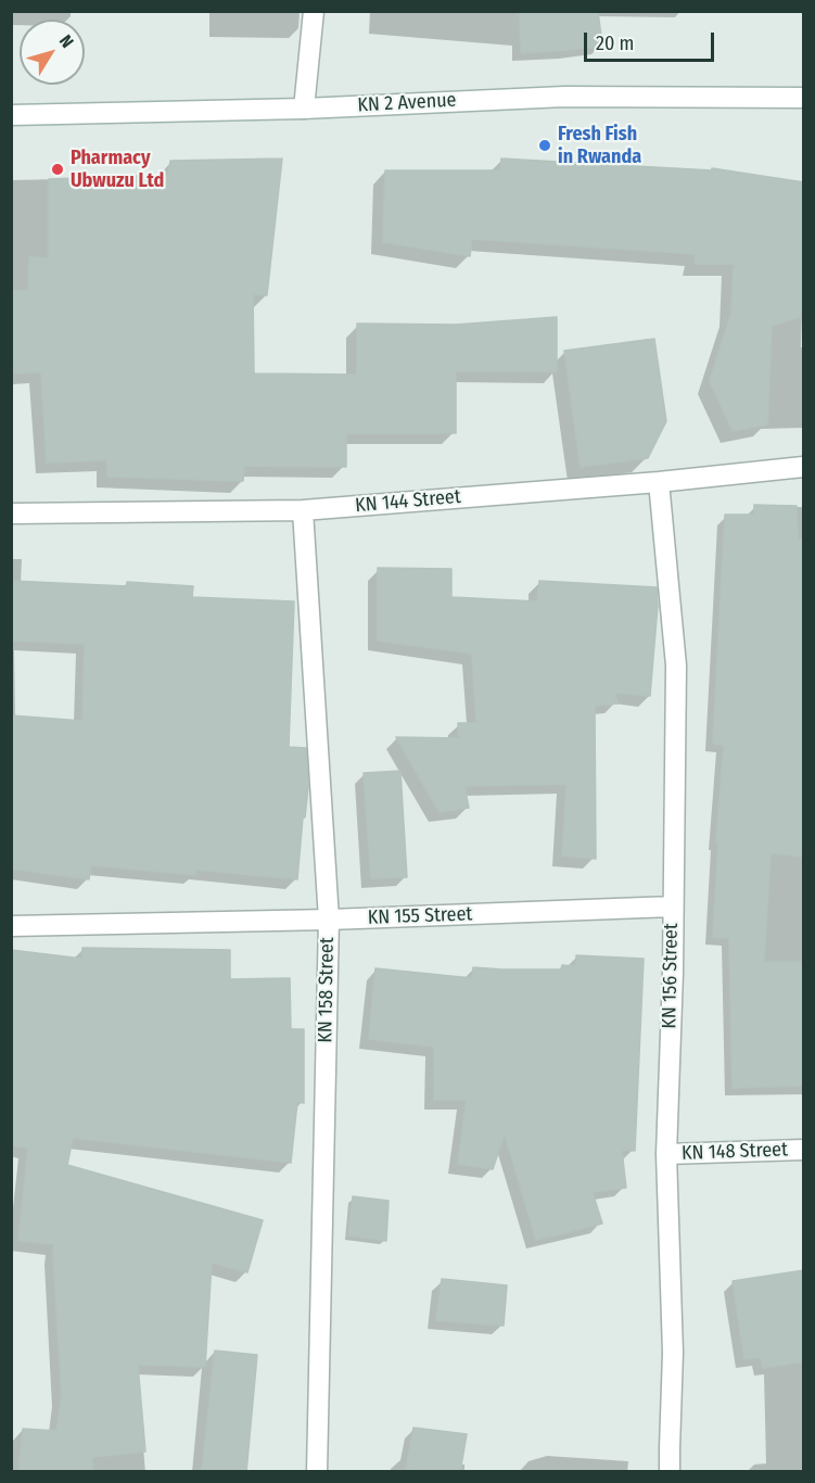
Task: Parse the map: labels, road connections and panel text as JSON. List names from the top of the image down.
{
  "streets": {
    "street": [
      "KN 2 Avenue",
      "KN 144 Street",
      "KN 155 Street",
      "KN 156 Street",
      "KN 158 Street",
      "KN 148 Street"
    ]
  },
  "crossings": [
    ["KN 144 Street", "KN 156 Street"],
    ["KN 144 Street", "KN 158 Street"],
    ["KN 155 Street", "KN 156 Street"],
    ["KN 155 Street", "KN 158 Street"],
    ["KN 156 Street", "KN 148 Street"]
  ],
  "places": ["Fresh Fish in Rwanda", "Pharmacy Ubwuzu Ltd"],
  "scale_bar": "20 m",
  "north": "top right"
}
